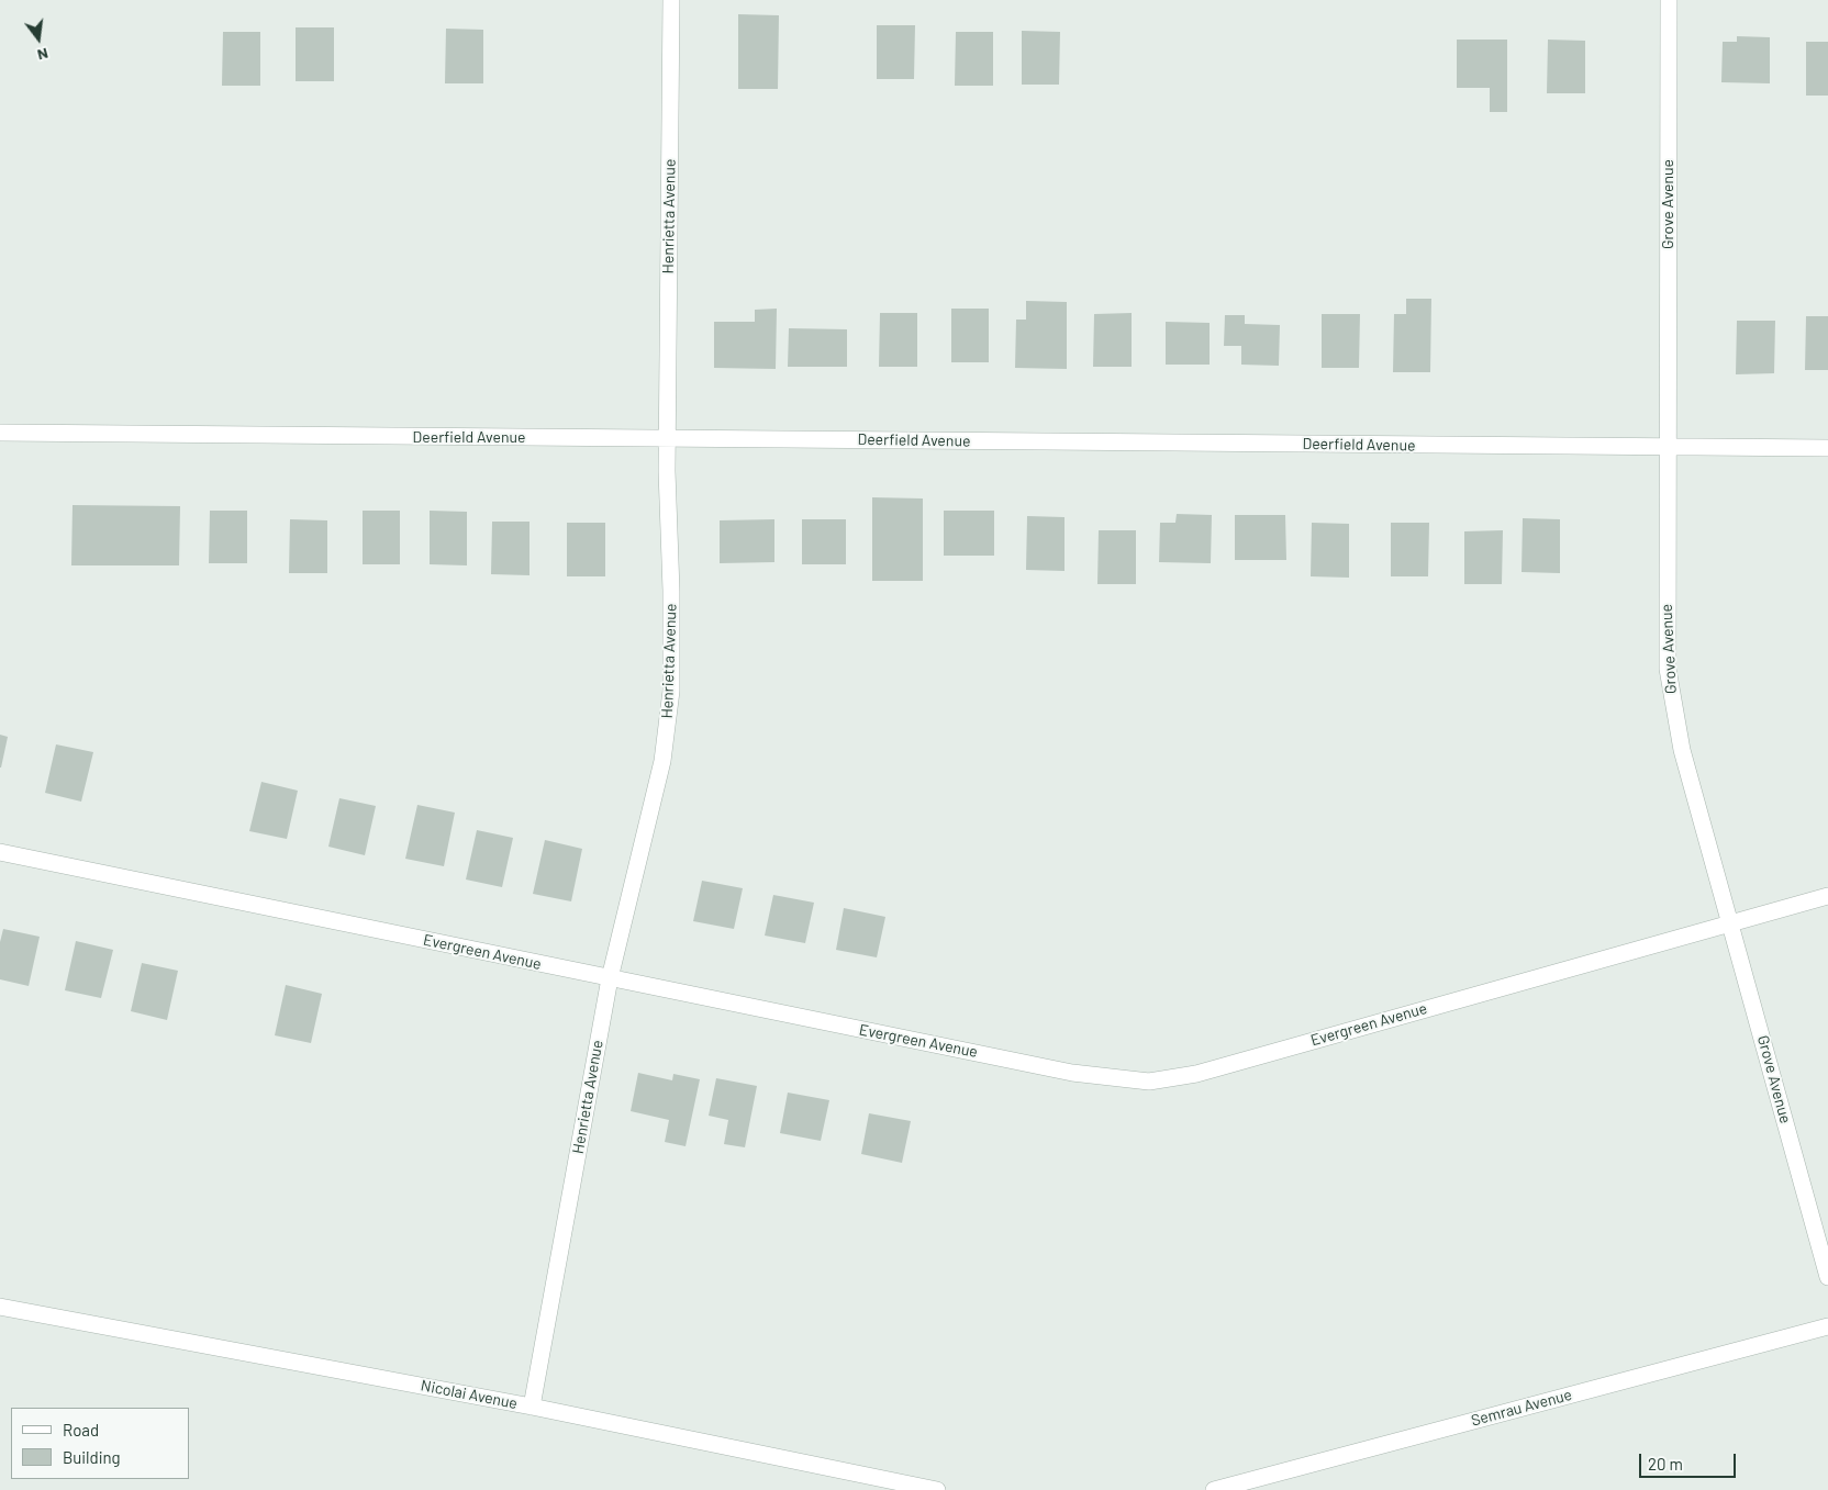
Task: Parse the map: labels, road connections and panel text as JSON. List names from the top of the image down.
{
  "streets": {
    "street": [
      "Grove Avenue",
      "Henrietta Avenue",
      "Deerfield Avenue",
      "Evergreen Avenue",
      "Nicolai Avenue",
      "Semrau Avenue"
    ]
  },
  "crossings": [
    ["Grove Avenue", "Deerfield Avenue"],
    ["Grove Avenue", "Evergreen Avenue"],
    ["Henrietta Avenue", "Deerfield Avenue"],
    ["Henrietta Avenue", "Evergreen Avenue"],
    ["Henrietta Avenue", "Nicolai Avenue"]
  ],
  "legend": ["Road", "Building"],
  "scale_bar": "20 m",
  "north": "bottom"
}
